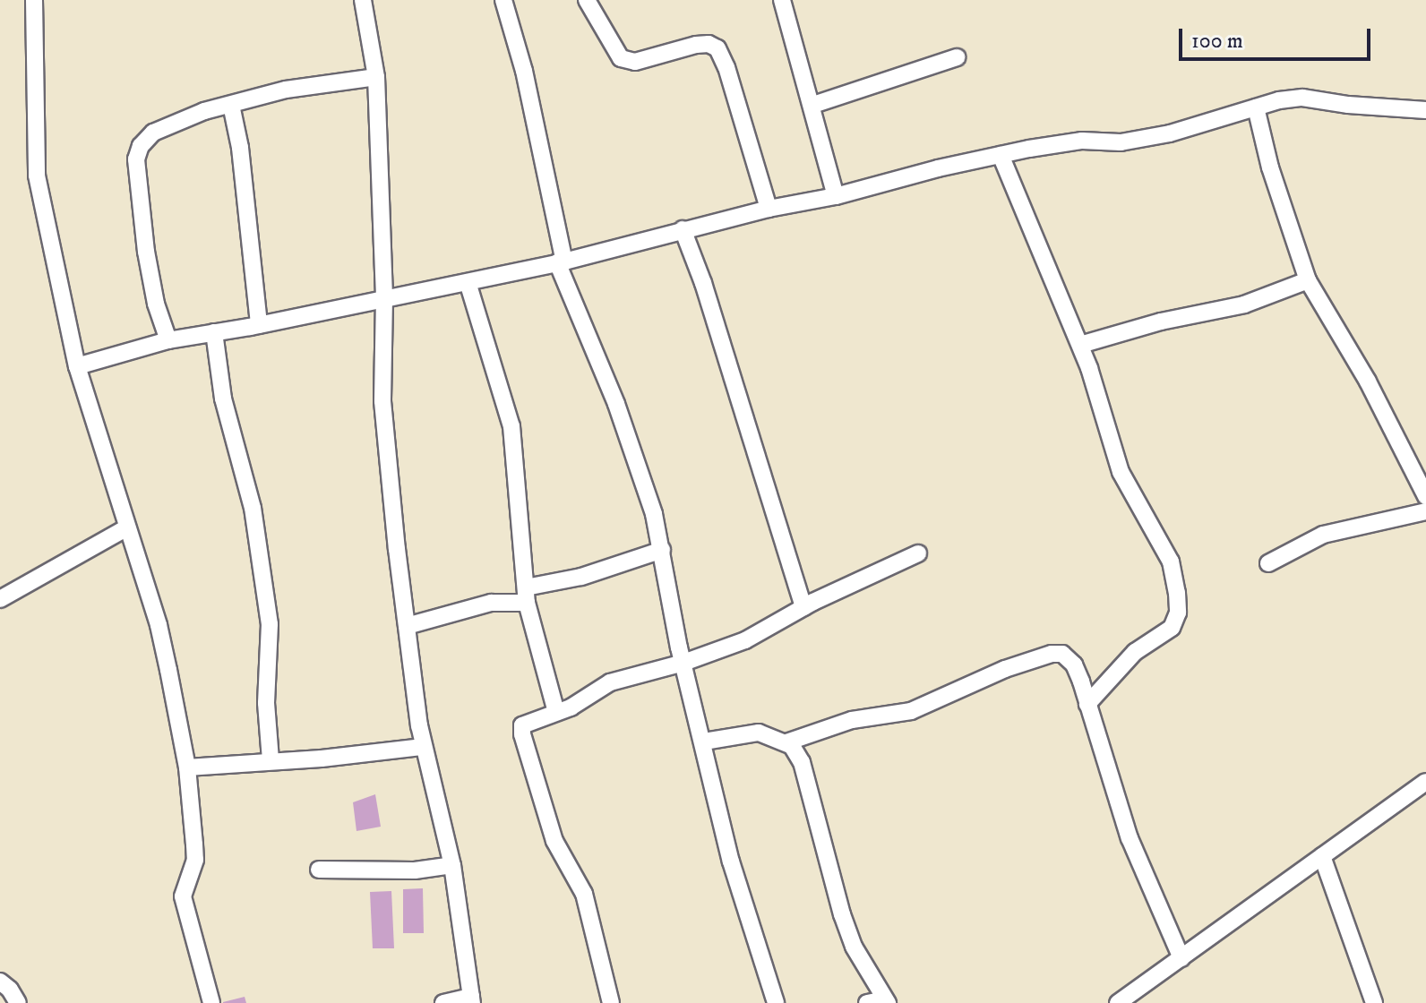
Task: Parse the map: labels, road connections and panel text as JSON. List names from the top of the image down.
{
  "scale_bar": "100 m"
}
